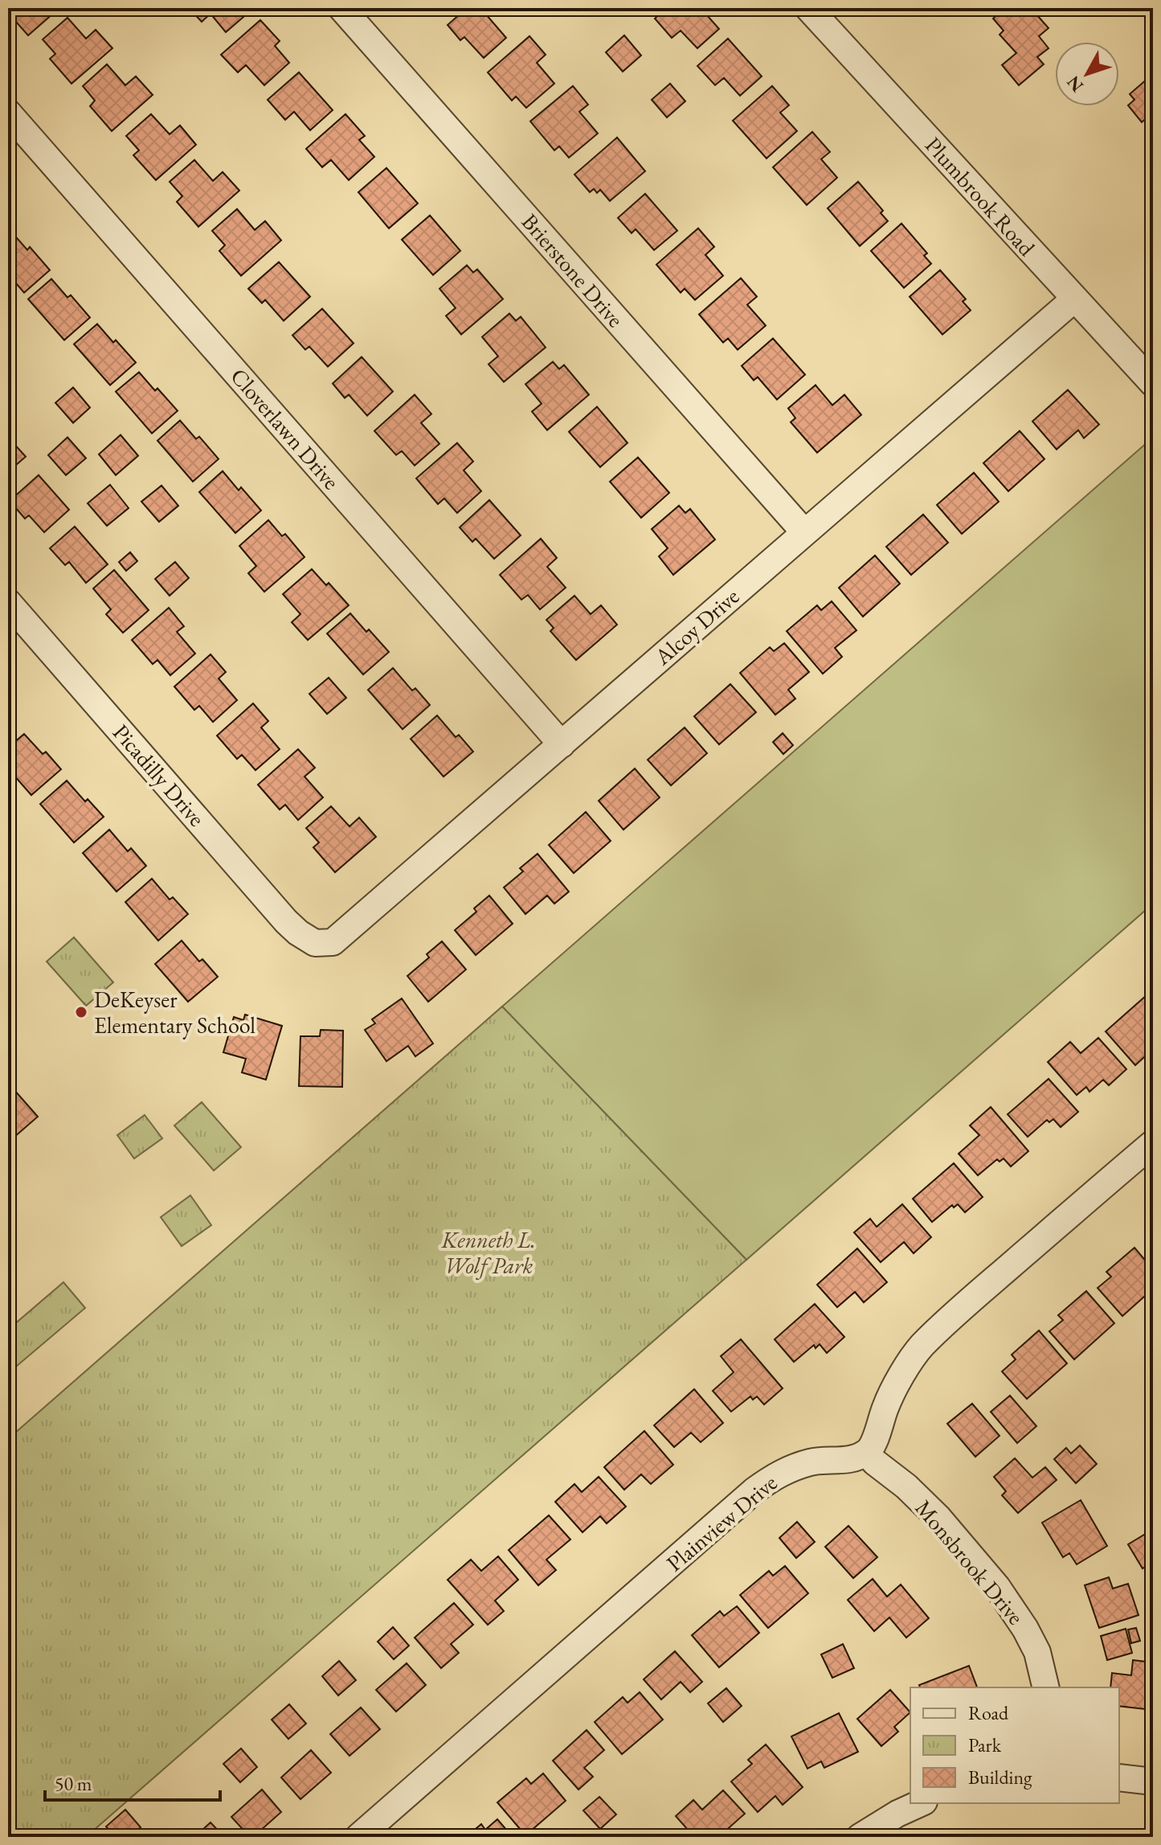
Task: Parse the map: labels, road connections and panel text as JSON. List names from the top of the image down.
{
  "streets": {
    "street": [
      "Plumbrook Road",
      "Brierstone Drive",
      "Cloverlawn Drive",
      "Alcoy Drive",
      "Picadilly Drive",
      "Plainview Drive",
      "Monsbrook Drive"
    ]
  },
  "crossings": [
    ["Plumbrook Road", "Alcoy Drive"],
    ["Brierstone Drive", "Alcoy Drive"],
    ["Cloverlawn Drive", "Alcoy Drive"],
    ["Alcoy Drive", "Picadilly Drive"],
    ["Plainview Drive", "Monsbrook Drive"]
  ],
  "parks": ["Kenneth L. Wolf Park"],
  "places": ["DeKeyser Elementary School"],
  "legend": ["Road", "Park", "Building"],
  "scale_bar": "50 m",
  "north": "bottom left"
}
